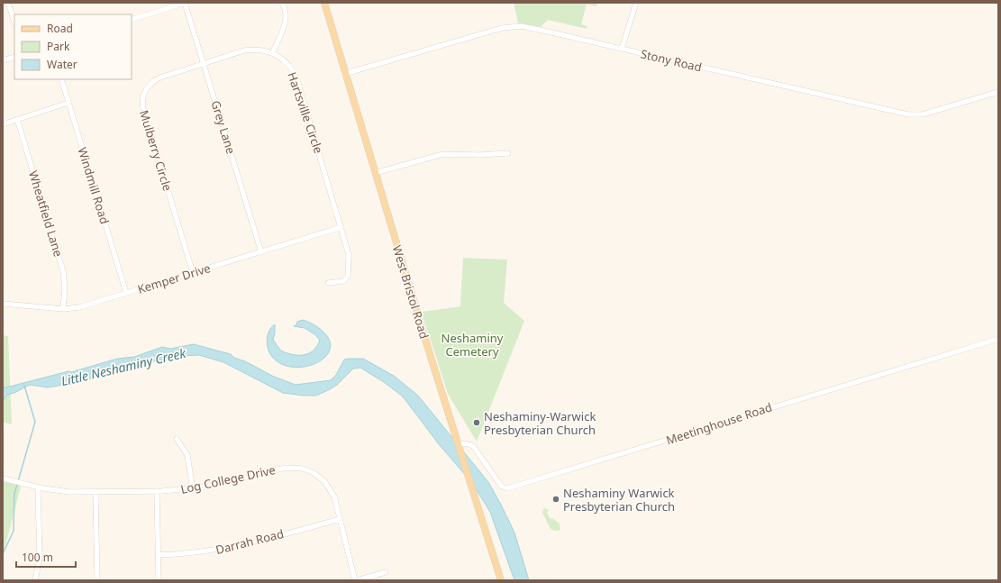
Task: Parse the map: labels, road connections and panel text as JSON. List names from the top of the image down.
{
  "streets": {
    "main road": ["West Bristol Road"],
    "street": [
      "Stony Road",
      "Hartsville Circle",
      "Grey Lane",
      "Mulberry Circle",
      "Windmill Road",
      "Wheatfield Lane",
      "Kemper Drive",
      "Meetinghouse Road",
      "Log College Drive",
      "Darrah Road"
    ]
  },
  "crossings": [
    ["Stony Road", "West Bristol Road"],
    ["Hartsville Circle", "Grey Lane"],
    ["Hartsville Circle", "Mulberry Circle"],
    ["Hartsville Circle", "Kemper Drive"],
    ["Grey Lane", "Mulberry Circle"],
    ["Grey Lane", "Kemper Drive"],
    ["Mulberry Circle", "Kemper Drive"],
    ["Windmill Road", "Kemper Drive"],
    ["Wheatfield Lane", "Kemper Drive"],
    ["West Bristol Road", "Meetinghouse Road"],
    ["Log College Drive", "Darrah Road"]
  ],
  "water": ["Little Neshaminy Creek"],
  "parks": ["Neshaminy Cemetery"],
  "places": ["Neshaminy-Warwick Presbyterian Church", "Neshaminy Warwick Presbyterian Church"],
  "legend": ["Road", "Park", "Water"],
  "scale_bar": "100 m"
}
